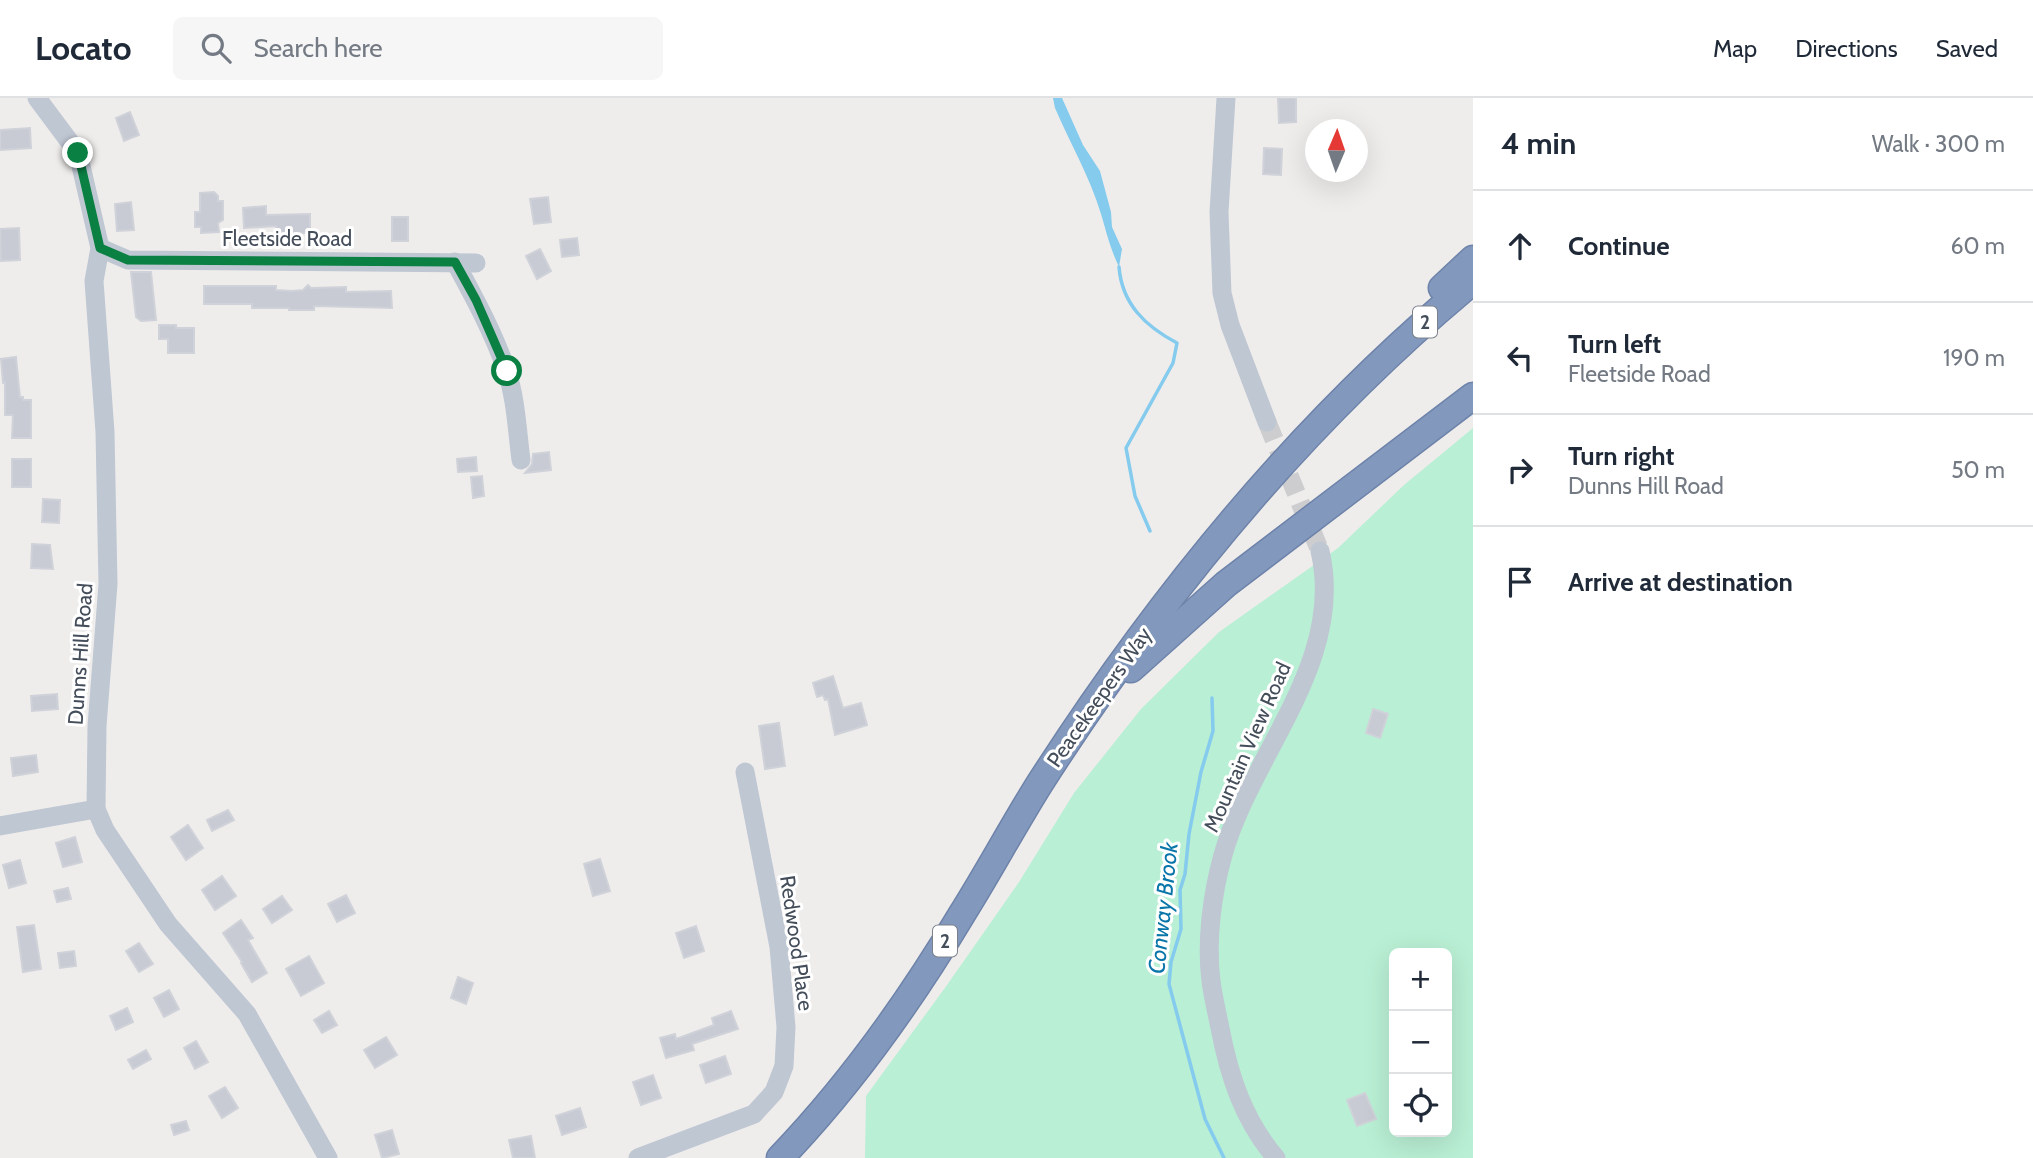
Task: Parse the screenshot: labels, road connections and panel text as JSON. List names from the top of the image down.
{
  "streets": {
    "highway": ["2", "Peacekeepers Way"],
    "street": [
      "Fleetside Road",
      "Dunns Hill Road",
      "Mountain View Road",
      "Redwood Place"
    ]
  },
  "crossings": [
    ["Fleetside Road", "Dunns Hill Road"]
  ],
  "water": ["Conway Brook"],
  "north": "top",
  "page": {
    "header": "Locato",
    "search": "Search here",
    "nav": ["Map", "Directions", "Saved"],
    "heading": ["4 min", "Walk · 300 m"],
    "list": [
      ["Continue", "60 m"],
      ["Turn left", "Fleetside Road", "190 m"],
      ["Turn right", "Dunns Hill Road", "50 m"],
      "Arrive at destination"
    ],
    "map_buttons": ["+", "−"]
  }
}
